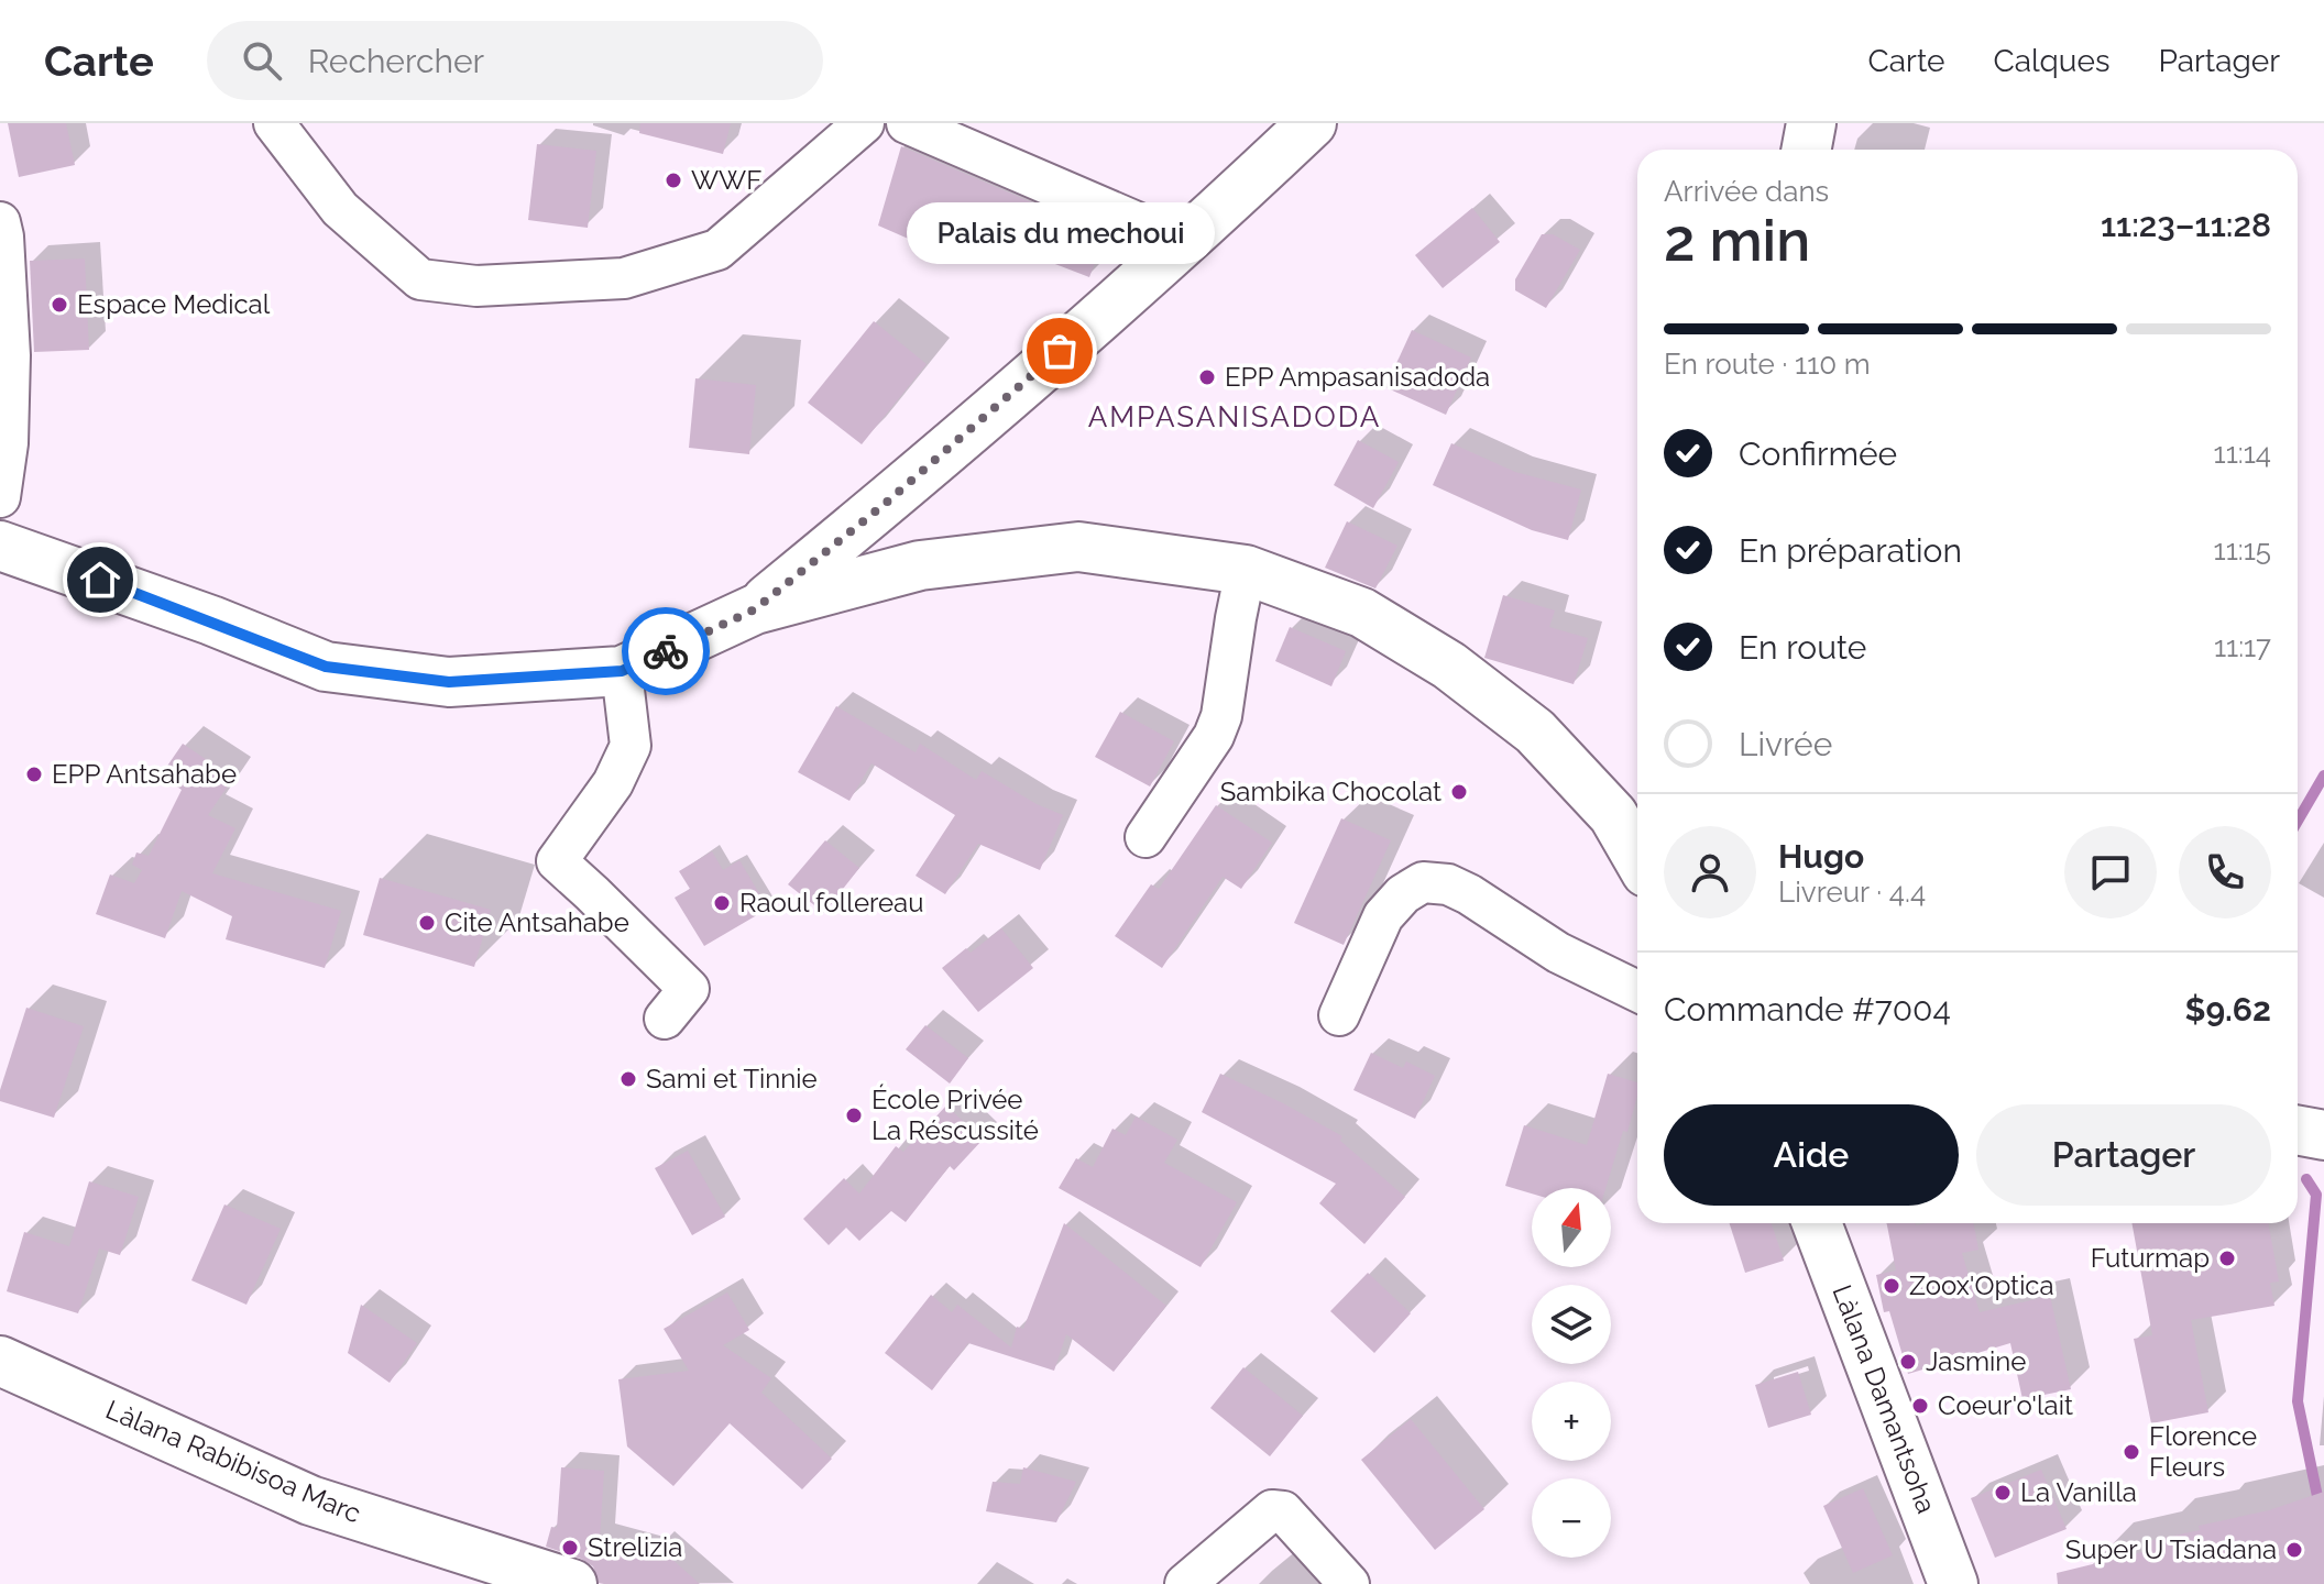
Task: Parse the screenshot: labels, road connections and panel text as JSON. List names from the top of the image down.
{
  "streets": {
    "main road": ["Làlana Damantsoha", "Làlana Rabibisoa Marc"]
  },
  "districts": ["AMPASANISADODA"],
  "places": [
    "WWF",
    "Espace Medical",
    "Palais du mechoui",
    "EPP Ampasanisadoda",
    "EPP Antsahabe",
    "Sambika Chocolat",
    "Raoul follereau",
    "Cite Antsahabe",
    "Sami et Tinnie",
    "École Privée La Réscussité",
    "Futurmap",
    "Zoox'Optica",
    "Jasmine",
    "Coeur'o'lait",
    "Florence Fleurs",
    "La Vanilla",
    "Strelizia",
    "Super U Tsiadana"
  ],
  "north": "top",
  "page": {
    "header": "Carte",
    "search": "Rechercher",
    "nav": ["Carte", "Calques", "Partager"],
    "heading": ["2 min", "Arrivée dans", "11:23–11:28"],
    "panel": [
      "Hugo",
      "Livreur · 4.4",
      "Commande #7004",
      "$9.62"
    ],
    "bubble": "Palais du mechoui",
    "bar": "En route · 110 m",
    "list": [
      ["Confirmée", "11:14"],
      ["En préparation", "11:15"],
      ["En route", "11:17"],
      "Livrée"
    ],
    "buttons": ["Aide", "Partager"],
    "map_buttons": ["+", "−"]
  }
}
